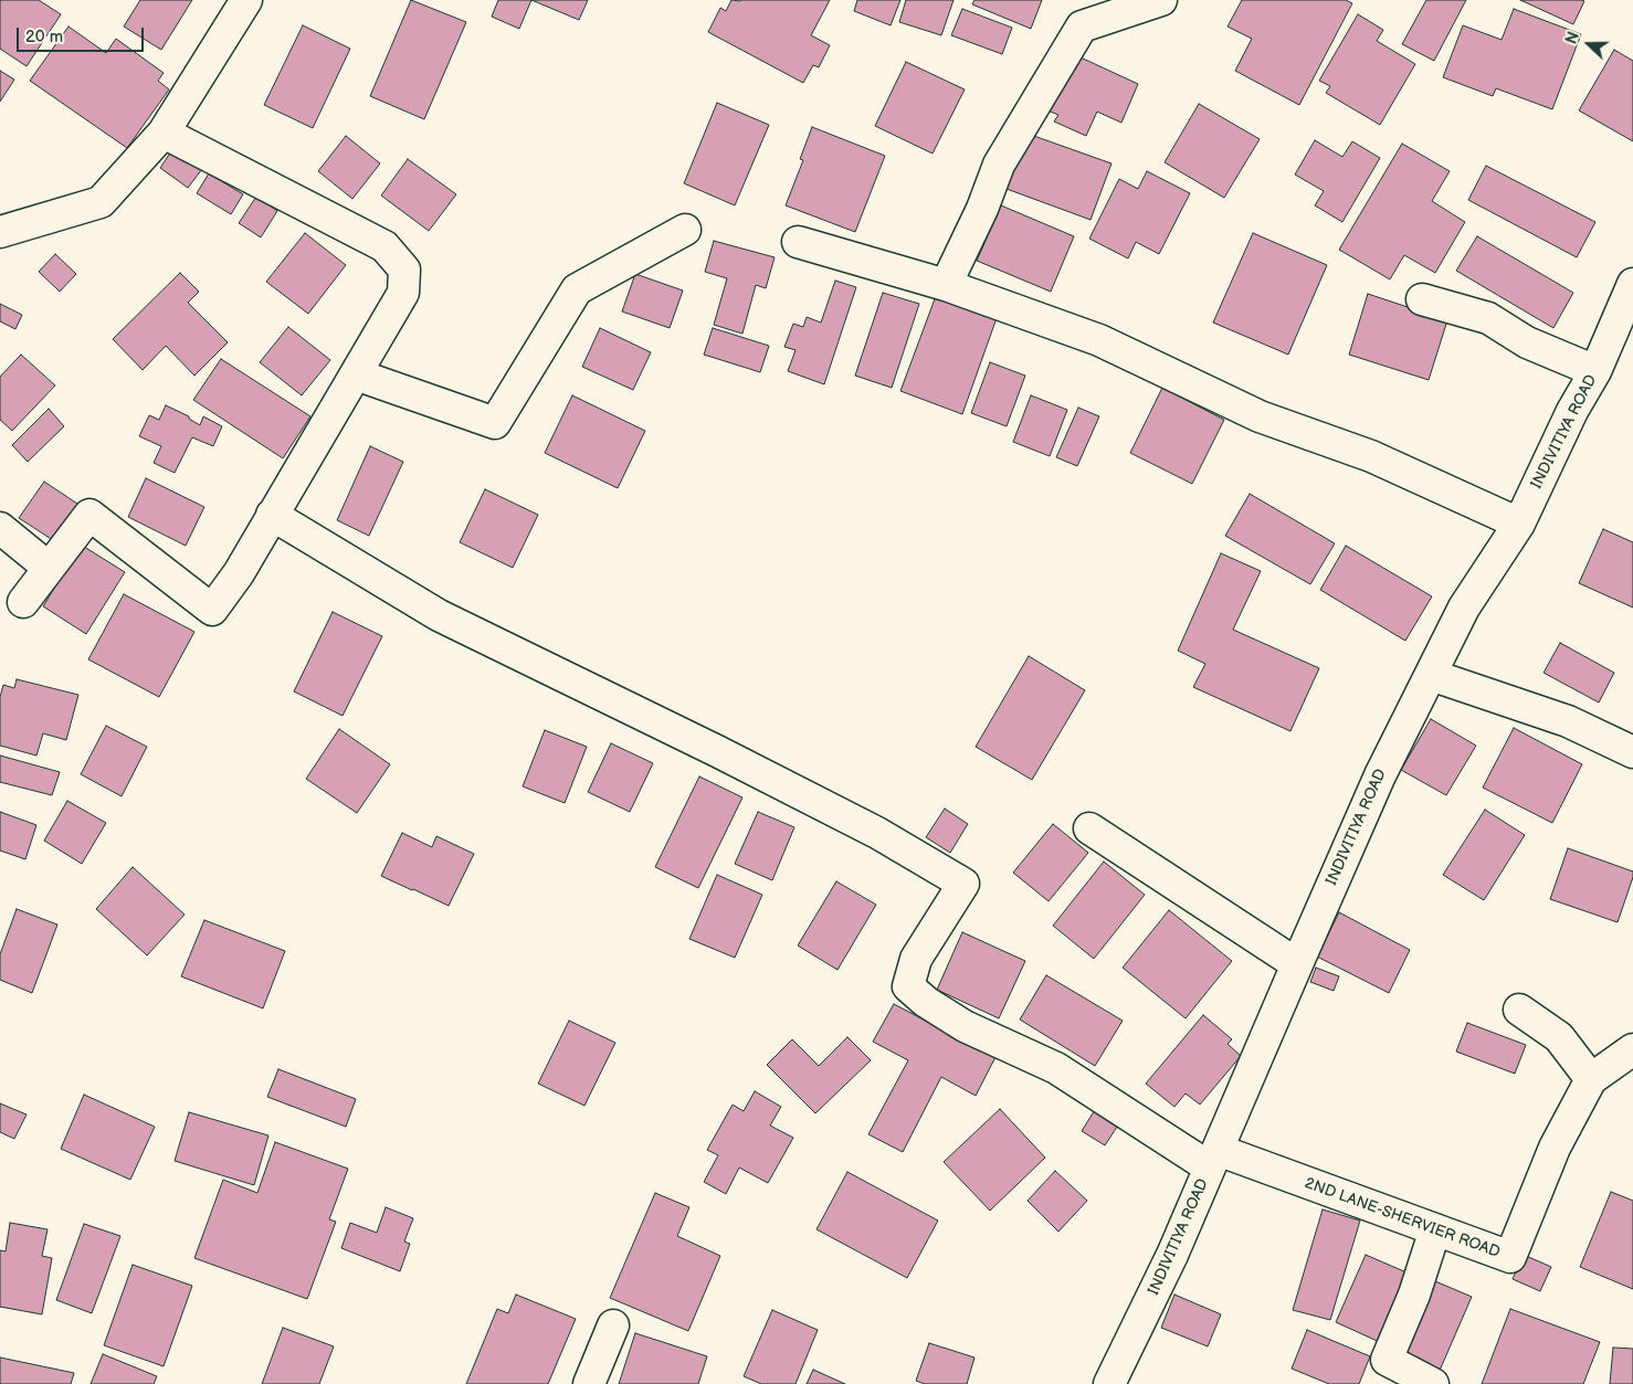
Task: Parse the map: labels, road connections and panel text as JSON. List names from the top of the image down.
{
  "streets": {
    "street": ["INDIVITIYA ROAD", "2ND LANE-SHERVIER ROAD"]
  },
  "crossings": [
    ["INDIVITIYA ROAD", "2ND LANE-SHERVIER ROAD"]
  ],
  "scale_bar": "20 m",
  "north": "left"
}
